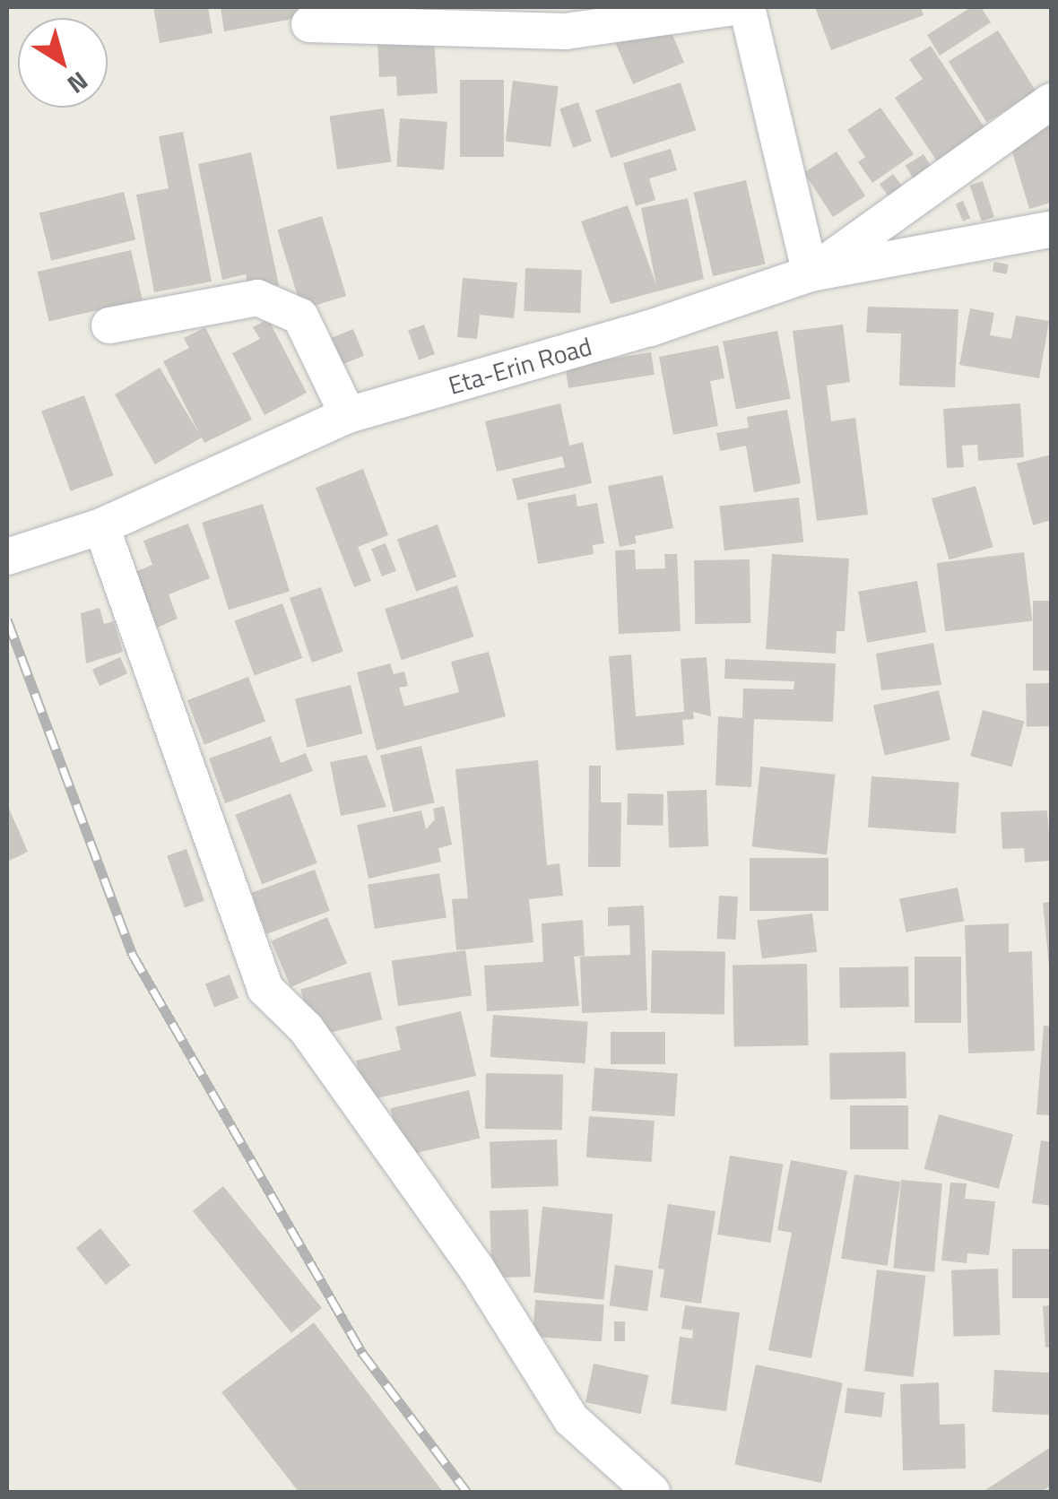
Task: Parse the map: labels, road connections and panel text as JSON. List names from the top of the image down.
{
  "streets": {
    "street": ["Eta-Erin Road"]
  },
  "north": "bottom right"
}
